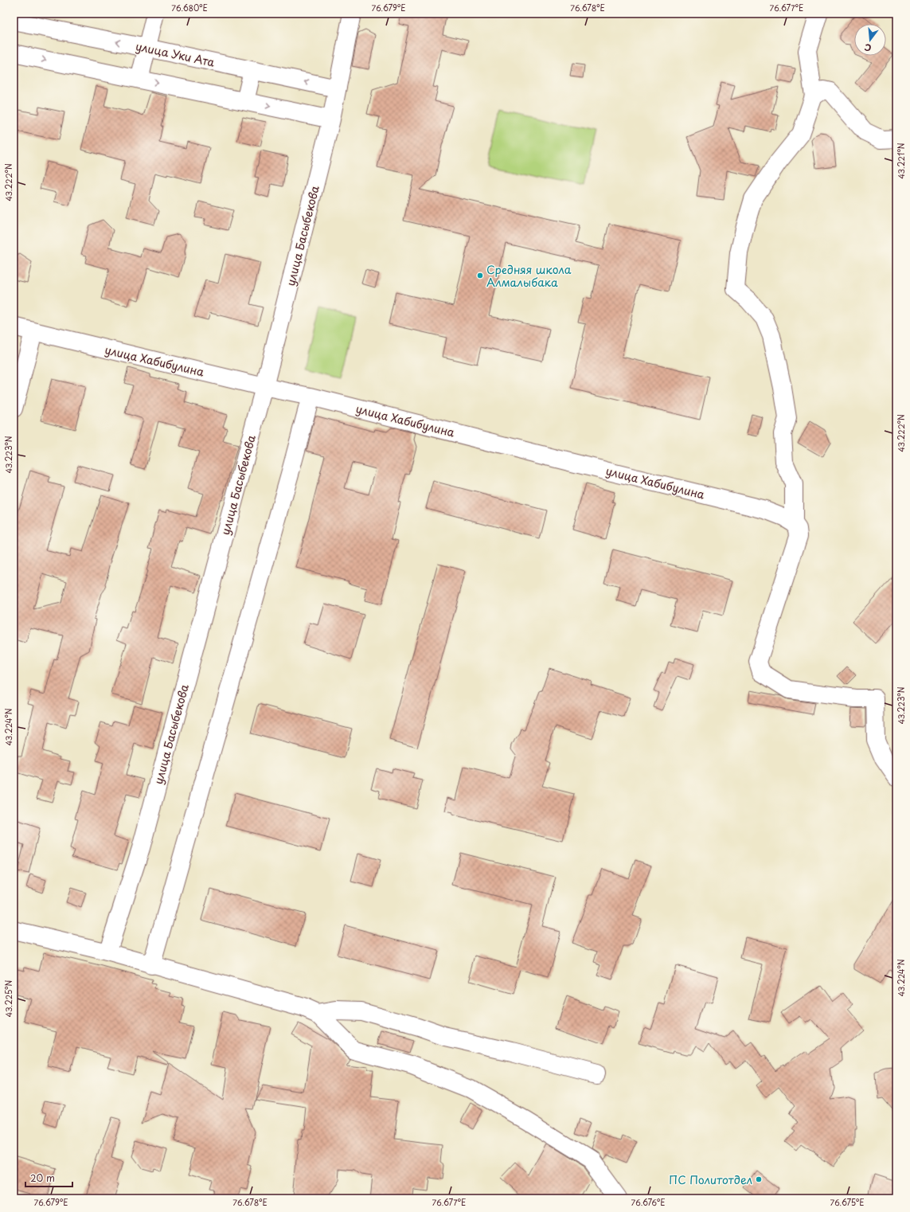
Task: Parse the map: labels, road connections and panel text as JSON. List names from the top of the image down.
{
  "streets": {
    "street": ["улица Уки Ата", "улица Басыбекова", "улица Хабибулина"]
  },
  "crossings": [
    ["улица Уки Ата", "улица Басыбекова"],
    ["улица Басыбекова", "улица Хабибулина"]
  ],
  "places": ["Средняя школа Алмалыбака", "ПС Политотдел"],
  "scale_bar": "20 m",
  "north": "bottom",
  "coordinates": [
    "76.680°E",
    "76.679°E",
    "76.678°E",
    "76.677°E",
    "43.221°N",
    "43.222°N",
    "43.223°N",
    "43.224°N",
    "43.225°N",
    "76.676°E",
    "76.675°E"
  ]
}
